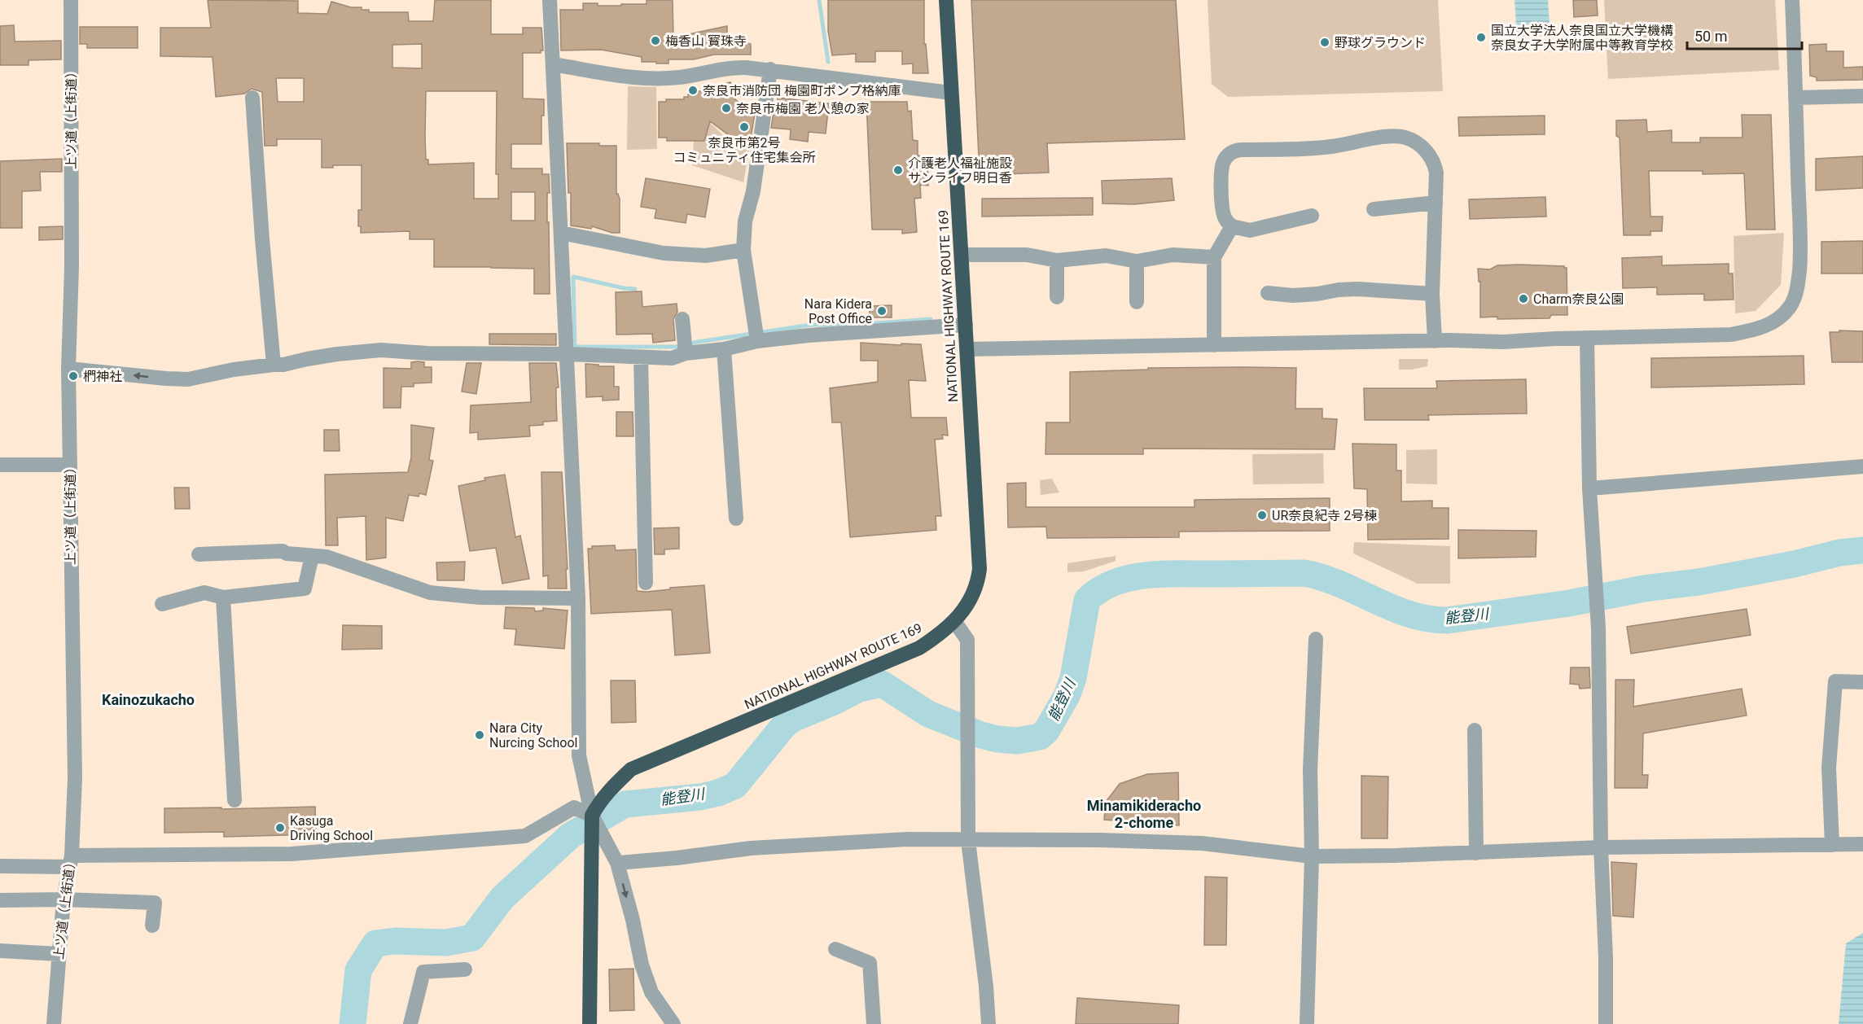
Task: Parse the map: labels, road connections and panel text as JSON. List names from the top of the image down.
{
  "streets": {
    "highway": ["NATIONAL HIGHWAY ROUTE 169"],
    "street": ["上ツ道（上街道）"]
  },
  "districts": ["Kainozukacho", "Minamikideracho 2-chome"],
  "water": ["能登川"],
  "places": [
    "国立大学法人奈良国立大学機構 奈良女子大学附属中等教育学校",
    "梅香山 寳珠寺",
    "野球グラウンド",
    "奈良市消防団 梅園町ポンプ格納庫",
    "奈良市梅園 老人憩の家",
    "奈良市第2号 コミュニティ住宅集会所",
    "介護老人福祉施設 サンライフ明日香",
    "Charm奈良公園",
    "Nara Kidera Post Office",
    "椚神社",
    "UR奈良紀寺 2号棟",
    "Nara City Nurcing School",
    "Kasuga Driving School"
  ],
  "scale_bar": "50 m"
}
